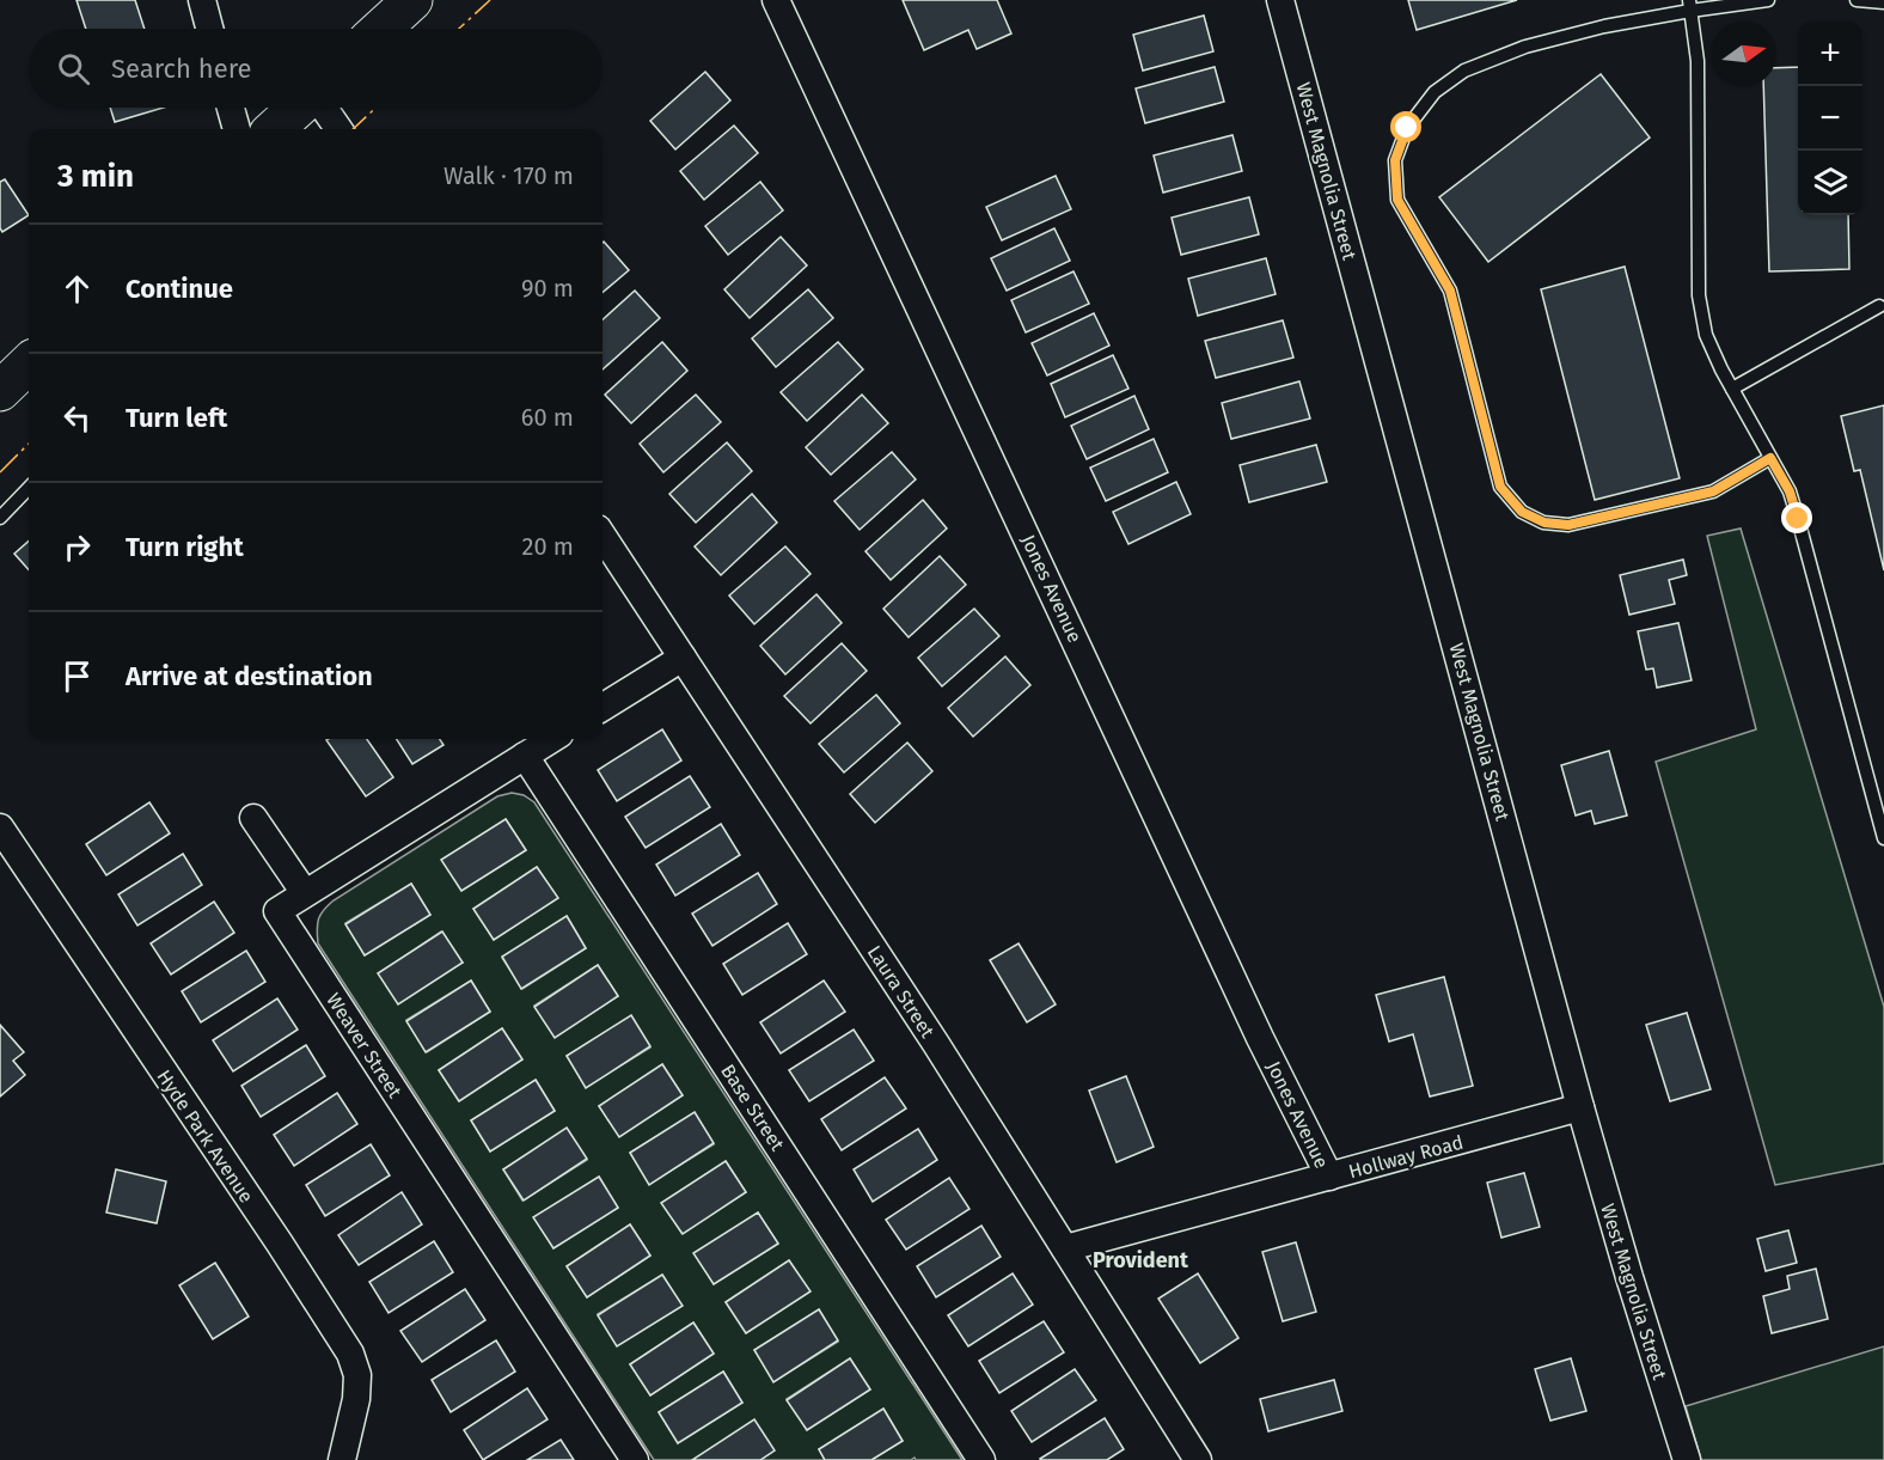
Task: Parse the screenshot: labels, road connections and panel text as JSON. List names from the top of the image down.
{
  "streets": {
    "street": [
      "West Magnolia Street",
      "Jones Avenue",
      "Laura Street",
      "Weaver Street",
      "Base Street",
      "Hyde Park Avenue",
      "Hollway Road"
    ]
  },
  "crossings": [
    ["West Magnolia Street", "Hollway Road"],
    ["Jones Avenue", "Hollway Road"],
    ["Laura Street", "Hollway Road"],
    ["Weaver Street", "Base Street"]
  ],
  "districts": ["Provident"],
  "north": "right",
  "page": {
    "map_buttons": ["+", "−"],
    "search": "Search here",
    "heading": ["3 min", "Walk · 170 m"],
    "list": [
      ["Continue", "90 m"],
      ["Turn left", "60 m"],
      ["Turn right", "20 m"],
      "Arrive at destination"
    ]
  }
}
